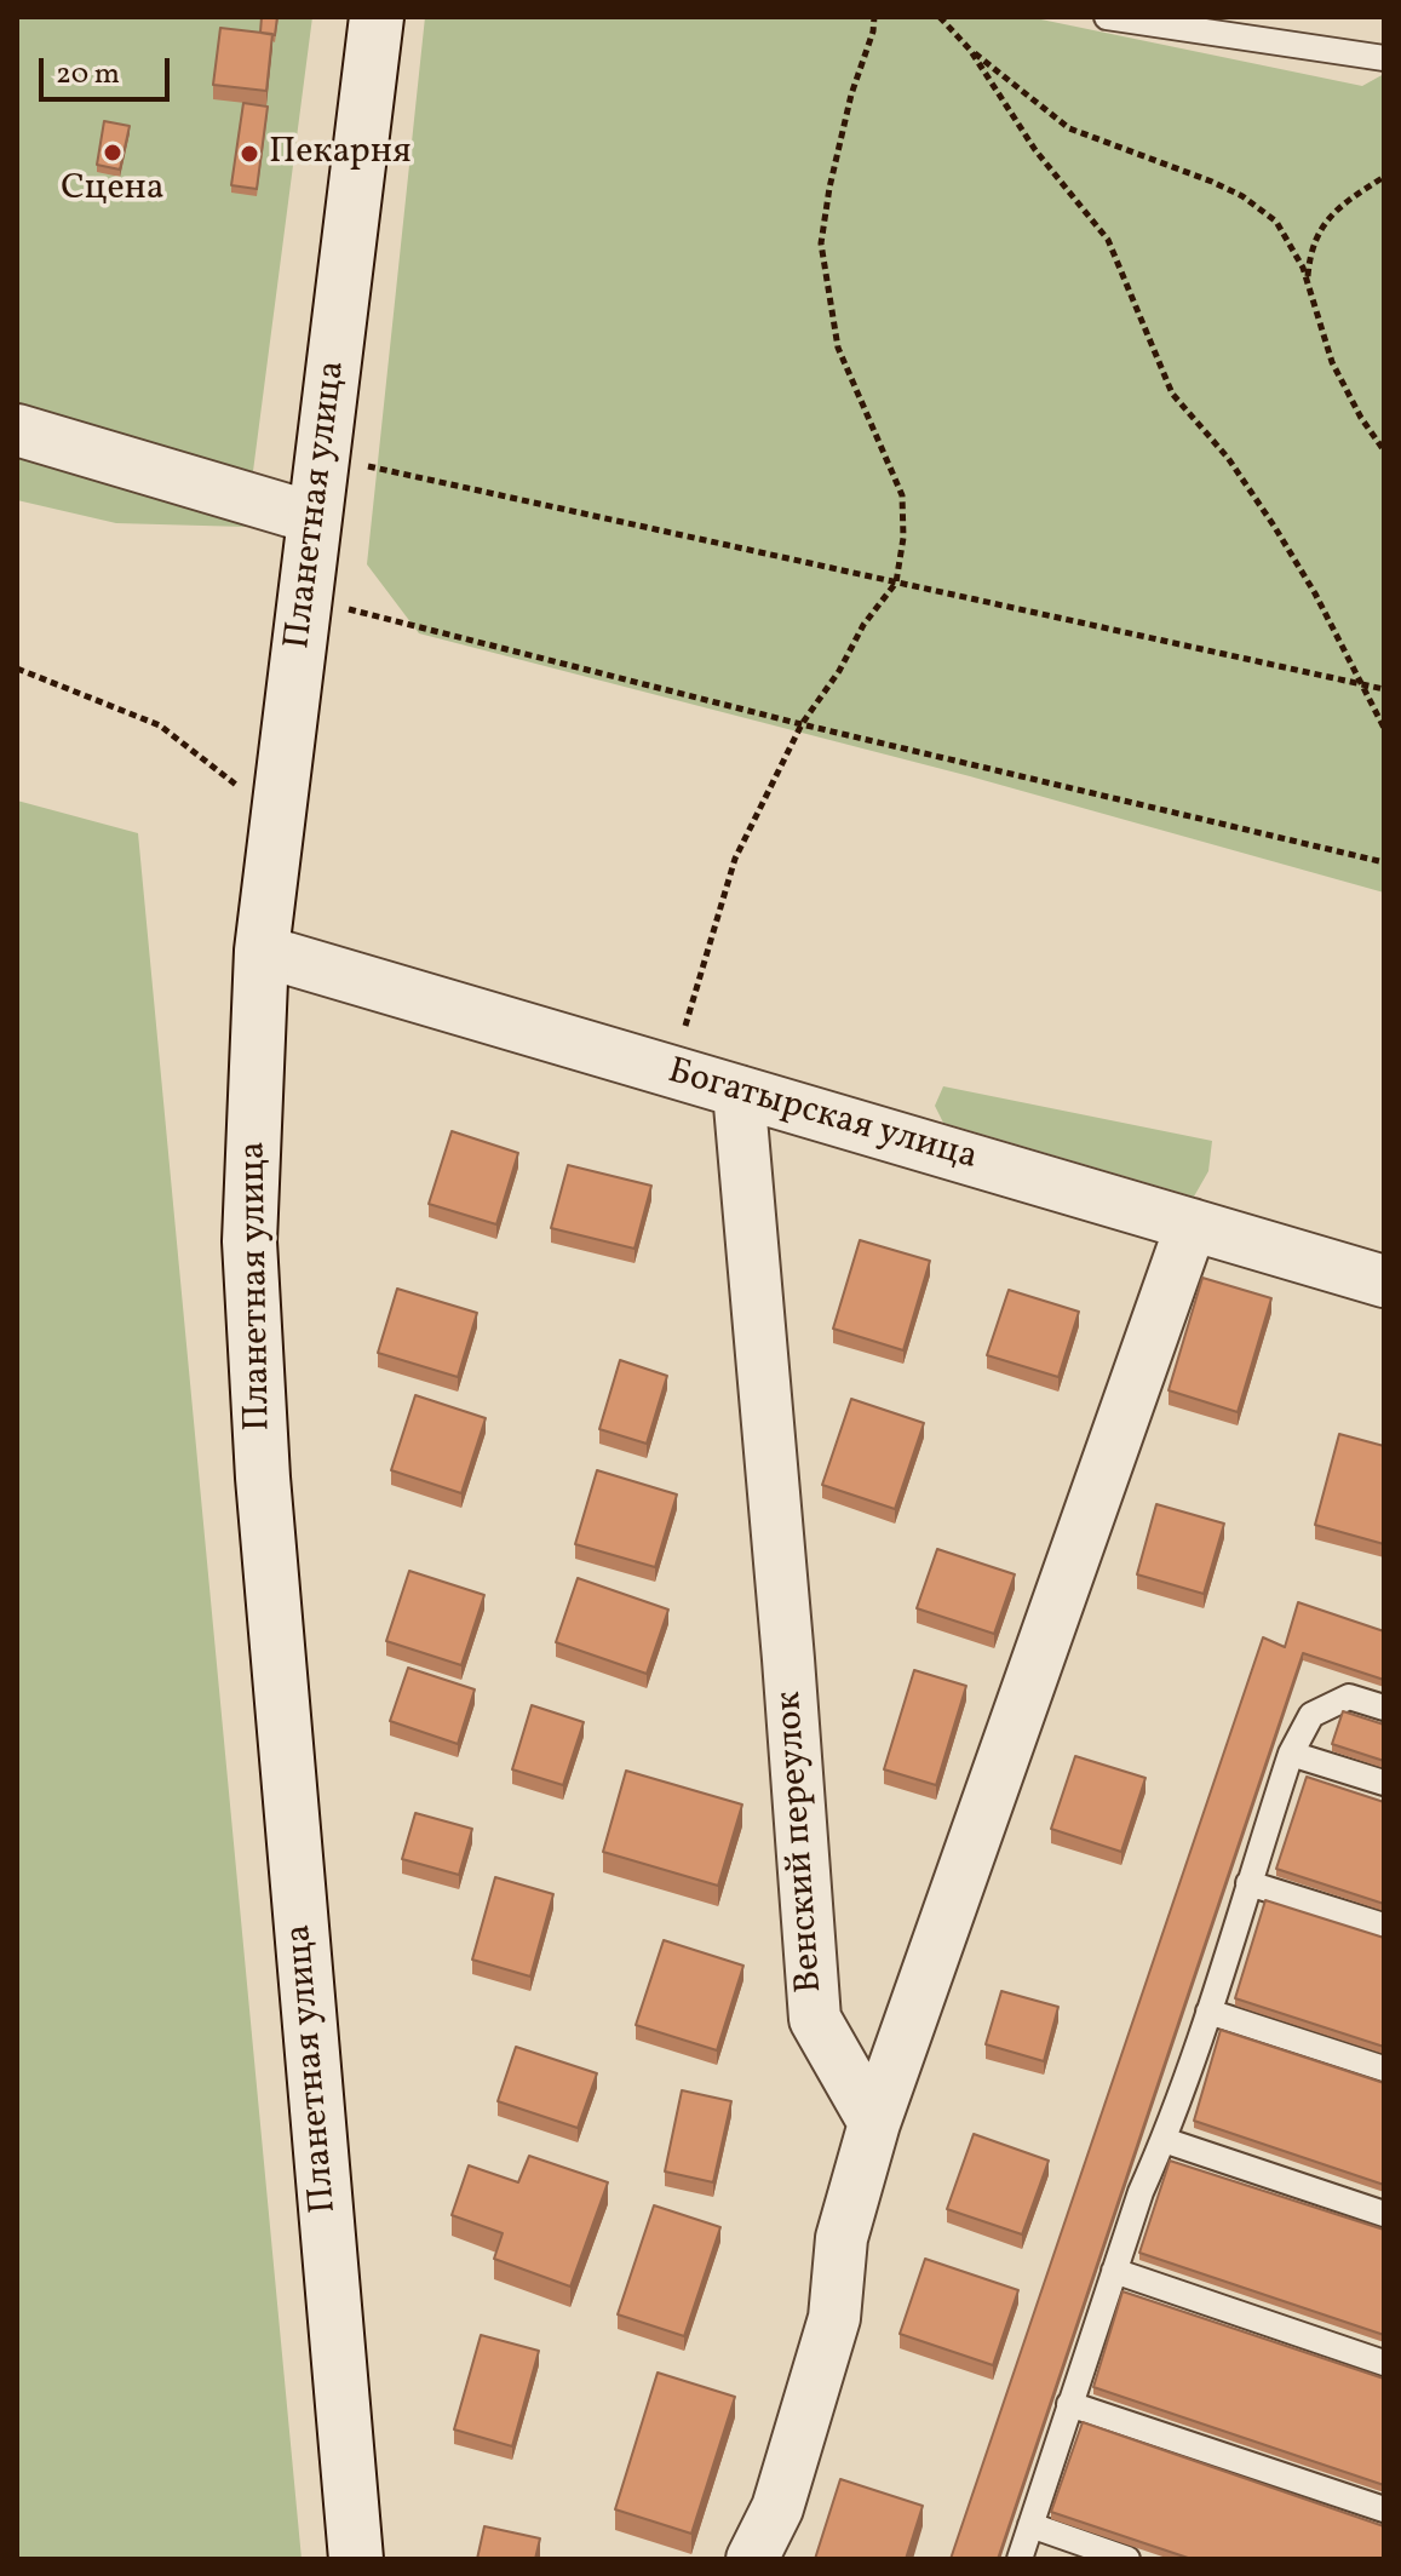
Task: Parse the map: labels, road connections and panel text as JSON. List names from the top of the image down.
{
  "streets": {
    "main road": ["Планетная улица"],
    "street": ["Богатырская улица", "Венский переулок"]
  },
  "crossings": [
    ["Планетная улица", "Богатырская улица"],
    ["Богатырская улица", "Венский переулок"]
  ],
  "places": ["Сцена", "Пекарня"],
  "scale_bar": "20 m"
}
